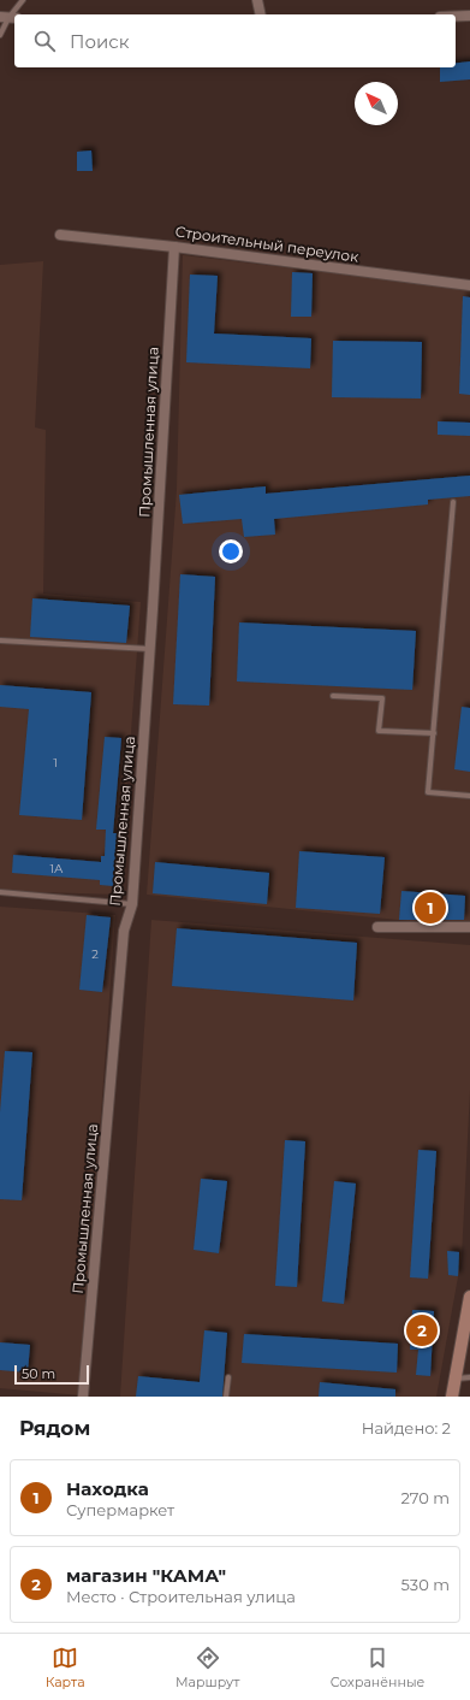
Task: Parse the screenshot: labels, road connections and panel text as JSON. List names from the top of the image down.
{
  "streets": {
    "street": ["Строительный переулок", "Промышленная улица"]
  },
  "crossings": [
    ["Строительный переулок", "Промышленная улица"]
  ],
  "house_numbers": ["1", "1А", "2"],
  "scale_bar": "50 m",
  "north": "top left",
  "page": {
    "search": "Поиск",
    "pins": ["1", "2"],
    "scale": "50 m",
    "heading": ["Рядом", "Найдено: 2"],
    "list": [
      {
        "mark": "1",
        "name": "Находка",
        "note": "Супермаркет",
        "value": "270 m"
      },
      {
        "mark": "2",
        "name": "магазин \"КАМА\"",
        "note": "Место · Строительная улица",
        "value": "530 m"
      }
    ],
    "nav": ["Карта", "Маршрут", "Сохранённые"]
  }
}
